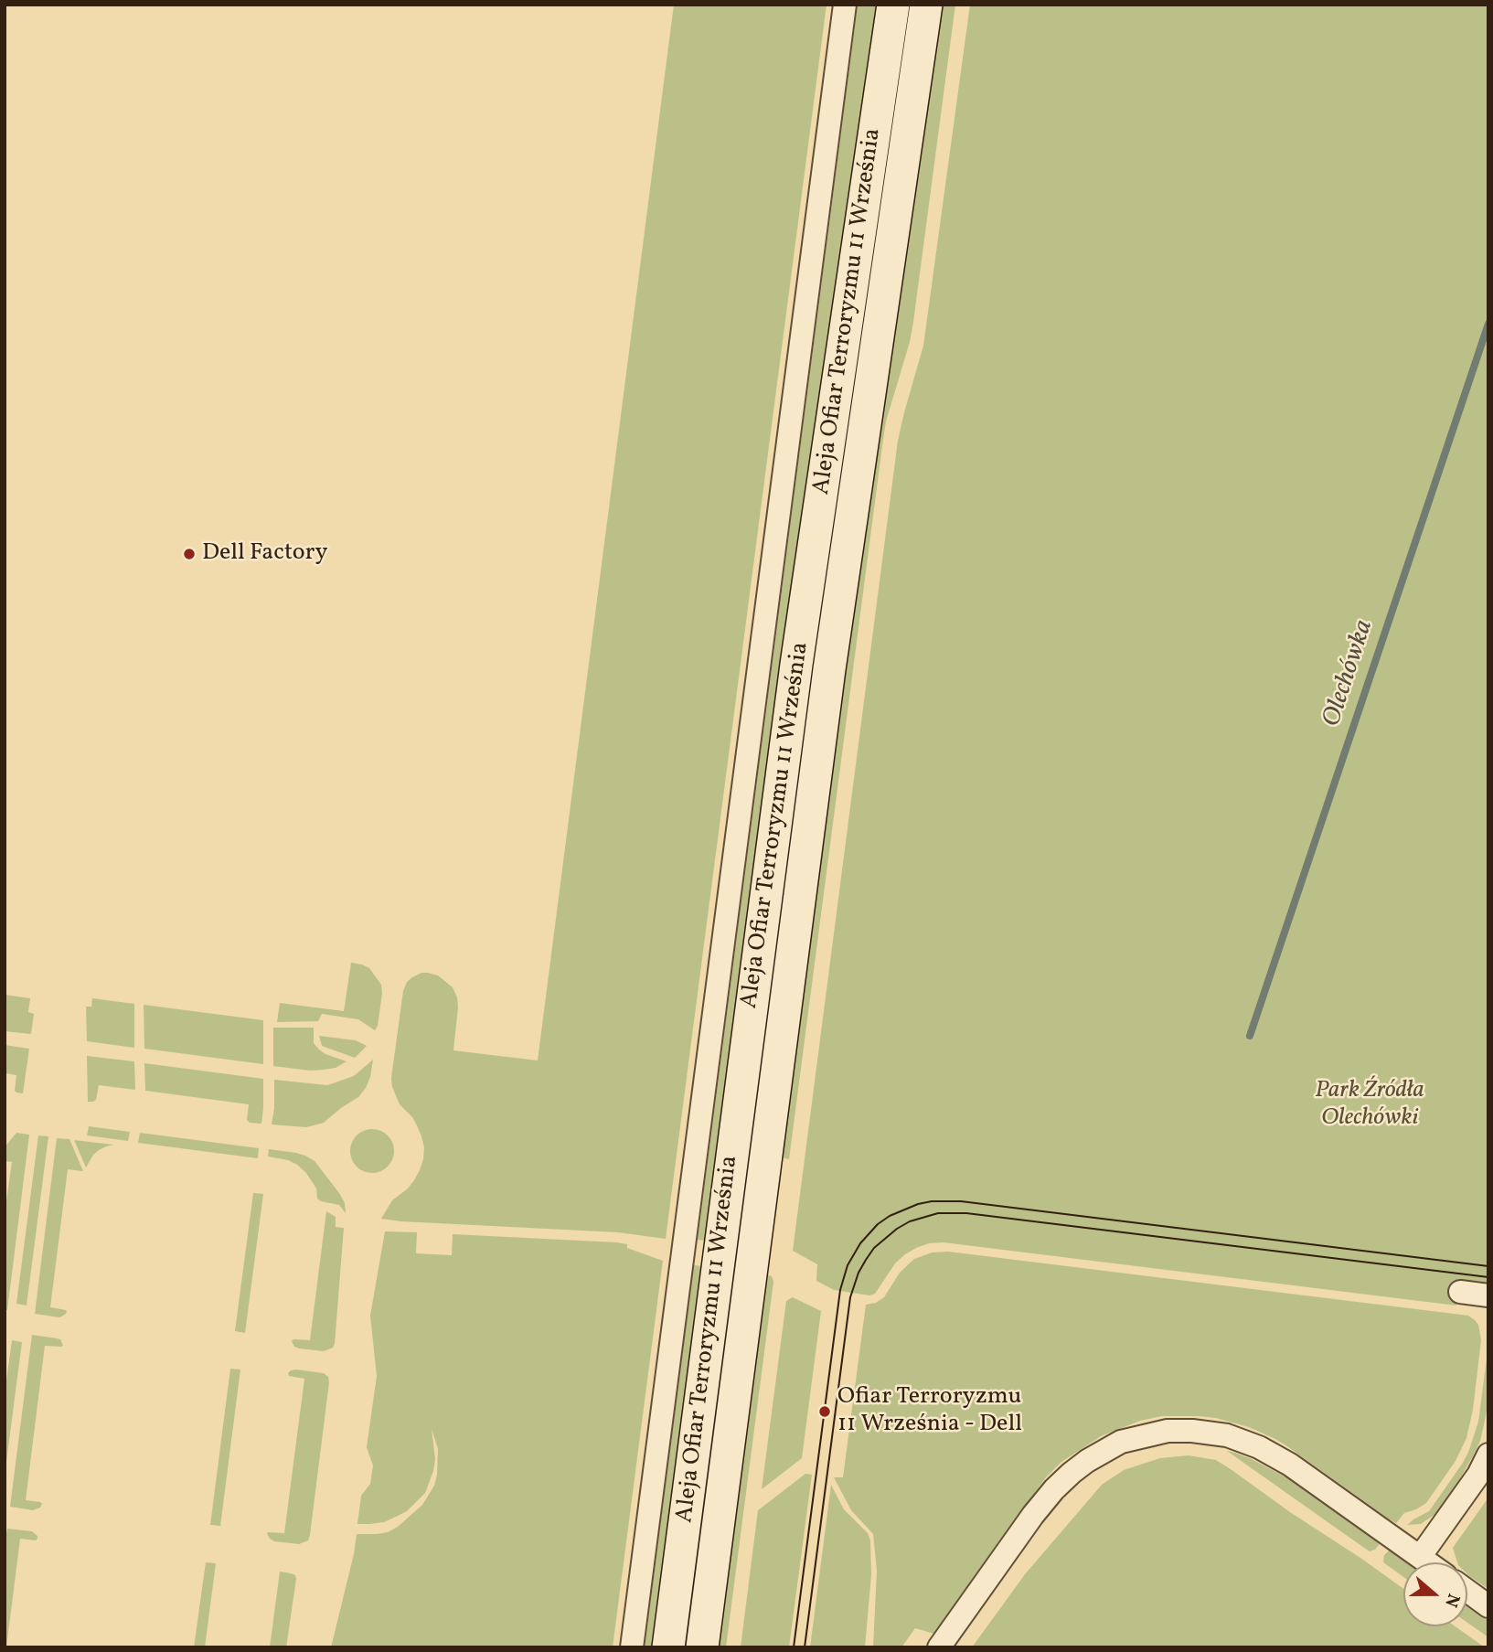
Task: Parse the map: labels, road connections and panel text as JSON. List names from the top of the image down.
{
  "streets": {
    "street": ["Aleja Ofiar Terroryzmu 11 Września"]
  },
  "water": ["Olechówka"],
  "parks": ["Park Źródła Olechówki"],
  "places": ["Dell Factory", "Ofiar Terroryzmu 11 Września - Dell"],
  "north": "right"
}
